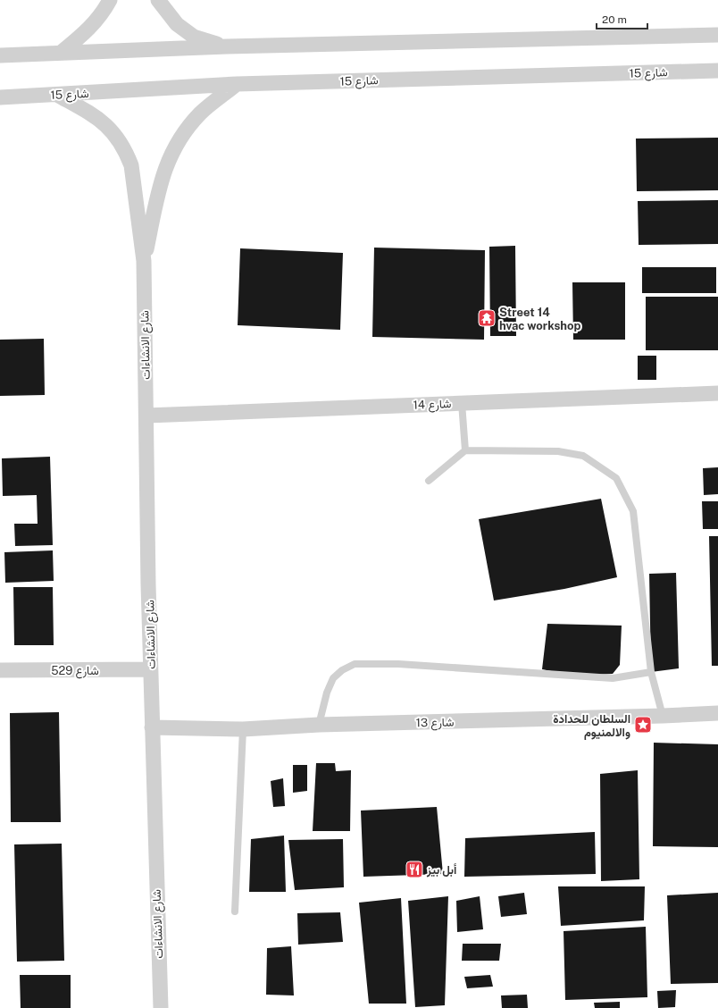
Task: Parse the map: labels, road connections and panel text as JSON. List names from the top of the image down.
{
  "streets": {
    "street": [
      "شارع 15",
      "شارع الانشاءات",
      "شارع 14",
      "شارع 529",
      "شارع 13"
    ]
  },
  "crossings": [
    ["شارع 15", "شارع الانشاءات"],
    ["شارع الانشاءات", "شارع 14"],
    ["شارع الانشاءات", "شارع 529"],
    ["شارع الانشاءات", "شارع 13"]
  ],
  "places": {
    "temple": ["Street 14 hvac workshop"],
    "place": ["السلطان للحدادة والالمنيوم"],
    "restaurant": ["أبل بيز"]
  },
  "scale_bar": "20 m"
}
